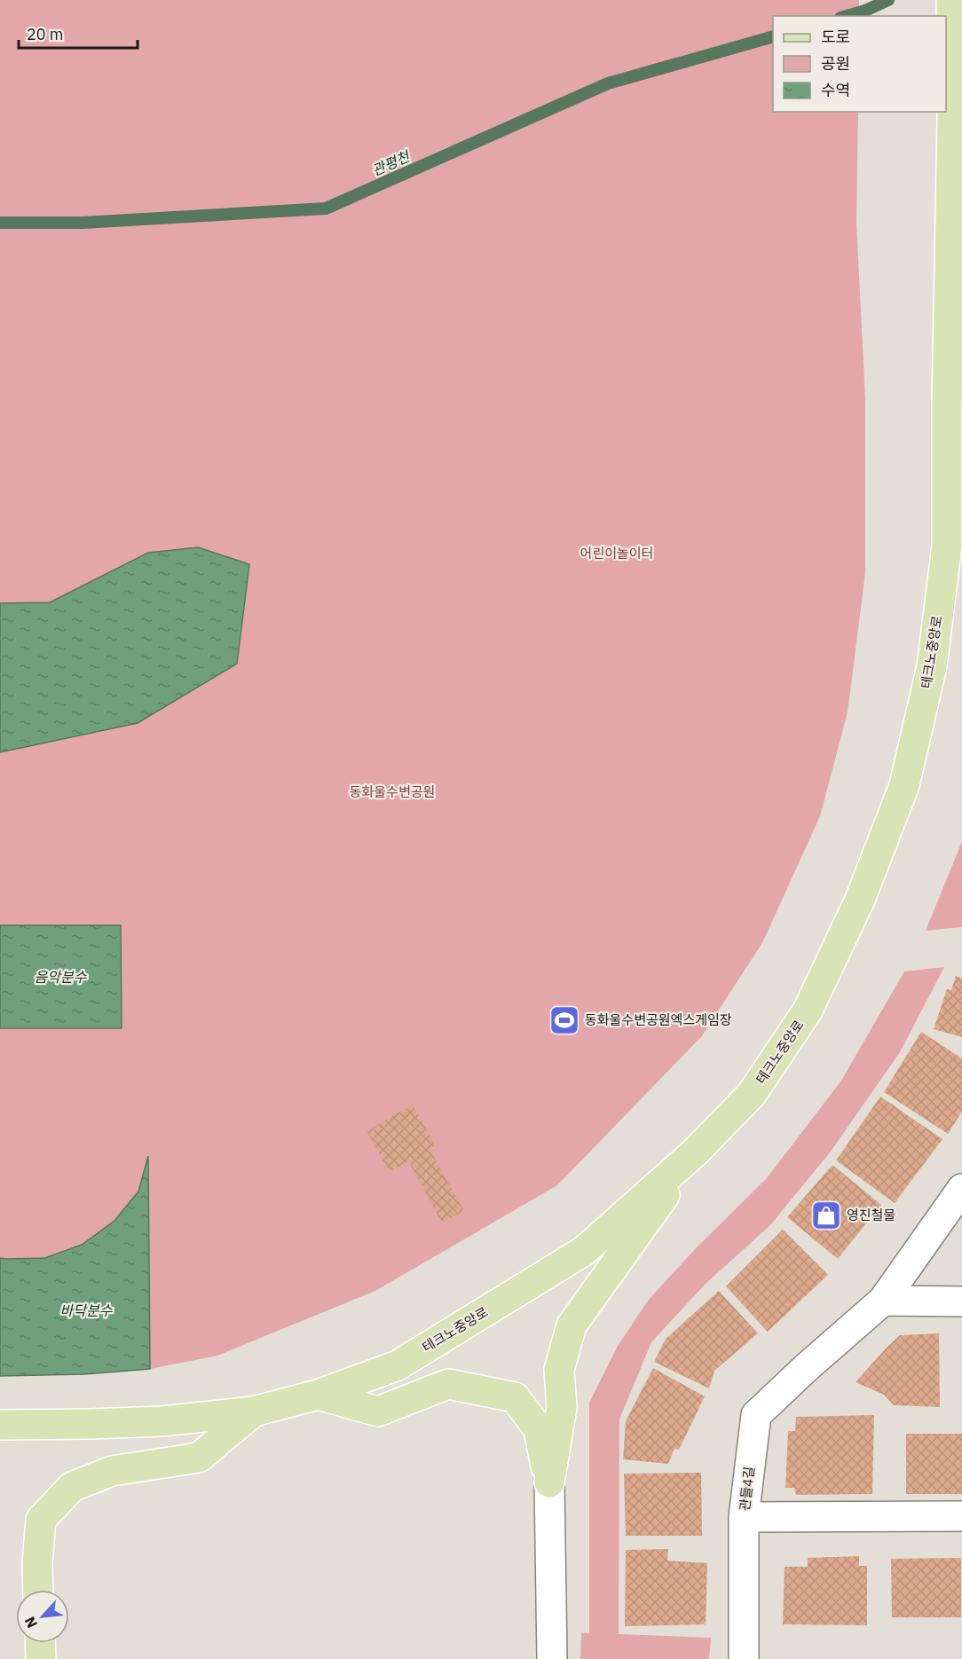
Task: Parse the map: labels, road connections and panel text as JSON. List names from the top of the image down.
{
  "streets": {
    "main road": ["테크노중앙로"],
    "street": ["관들4길"]
  },
  "water": ["관평천", "음악분수", "바닥분수"],
  "parks": ["어린이놀이터", "동화울수변공원"],
  "places": {
    "sports": ["동화울수변공원엑스게임장"],
    "shop": ["영진철물"]
  },
  "legend": ["도로", "공원", "수역"],
  "scale_bar": "20 m",
  "north": "bottom left"
}
